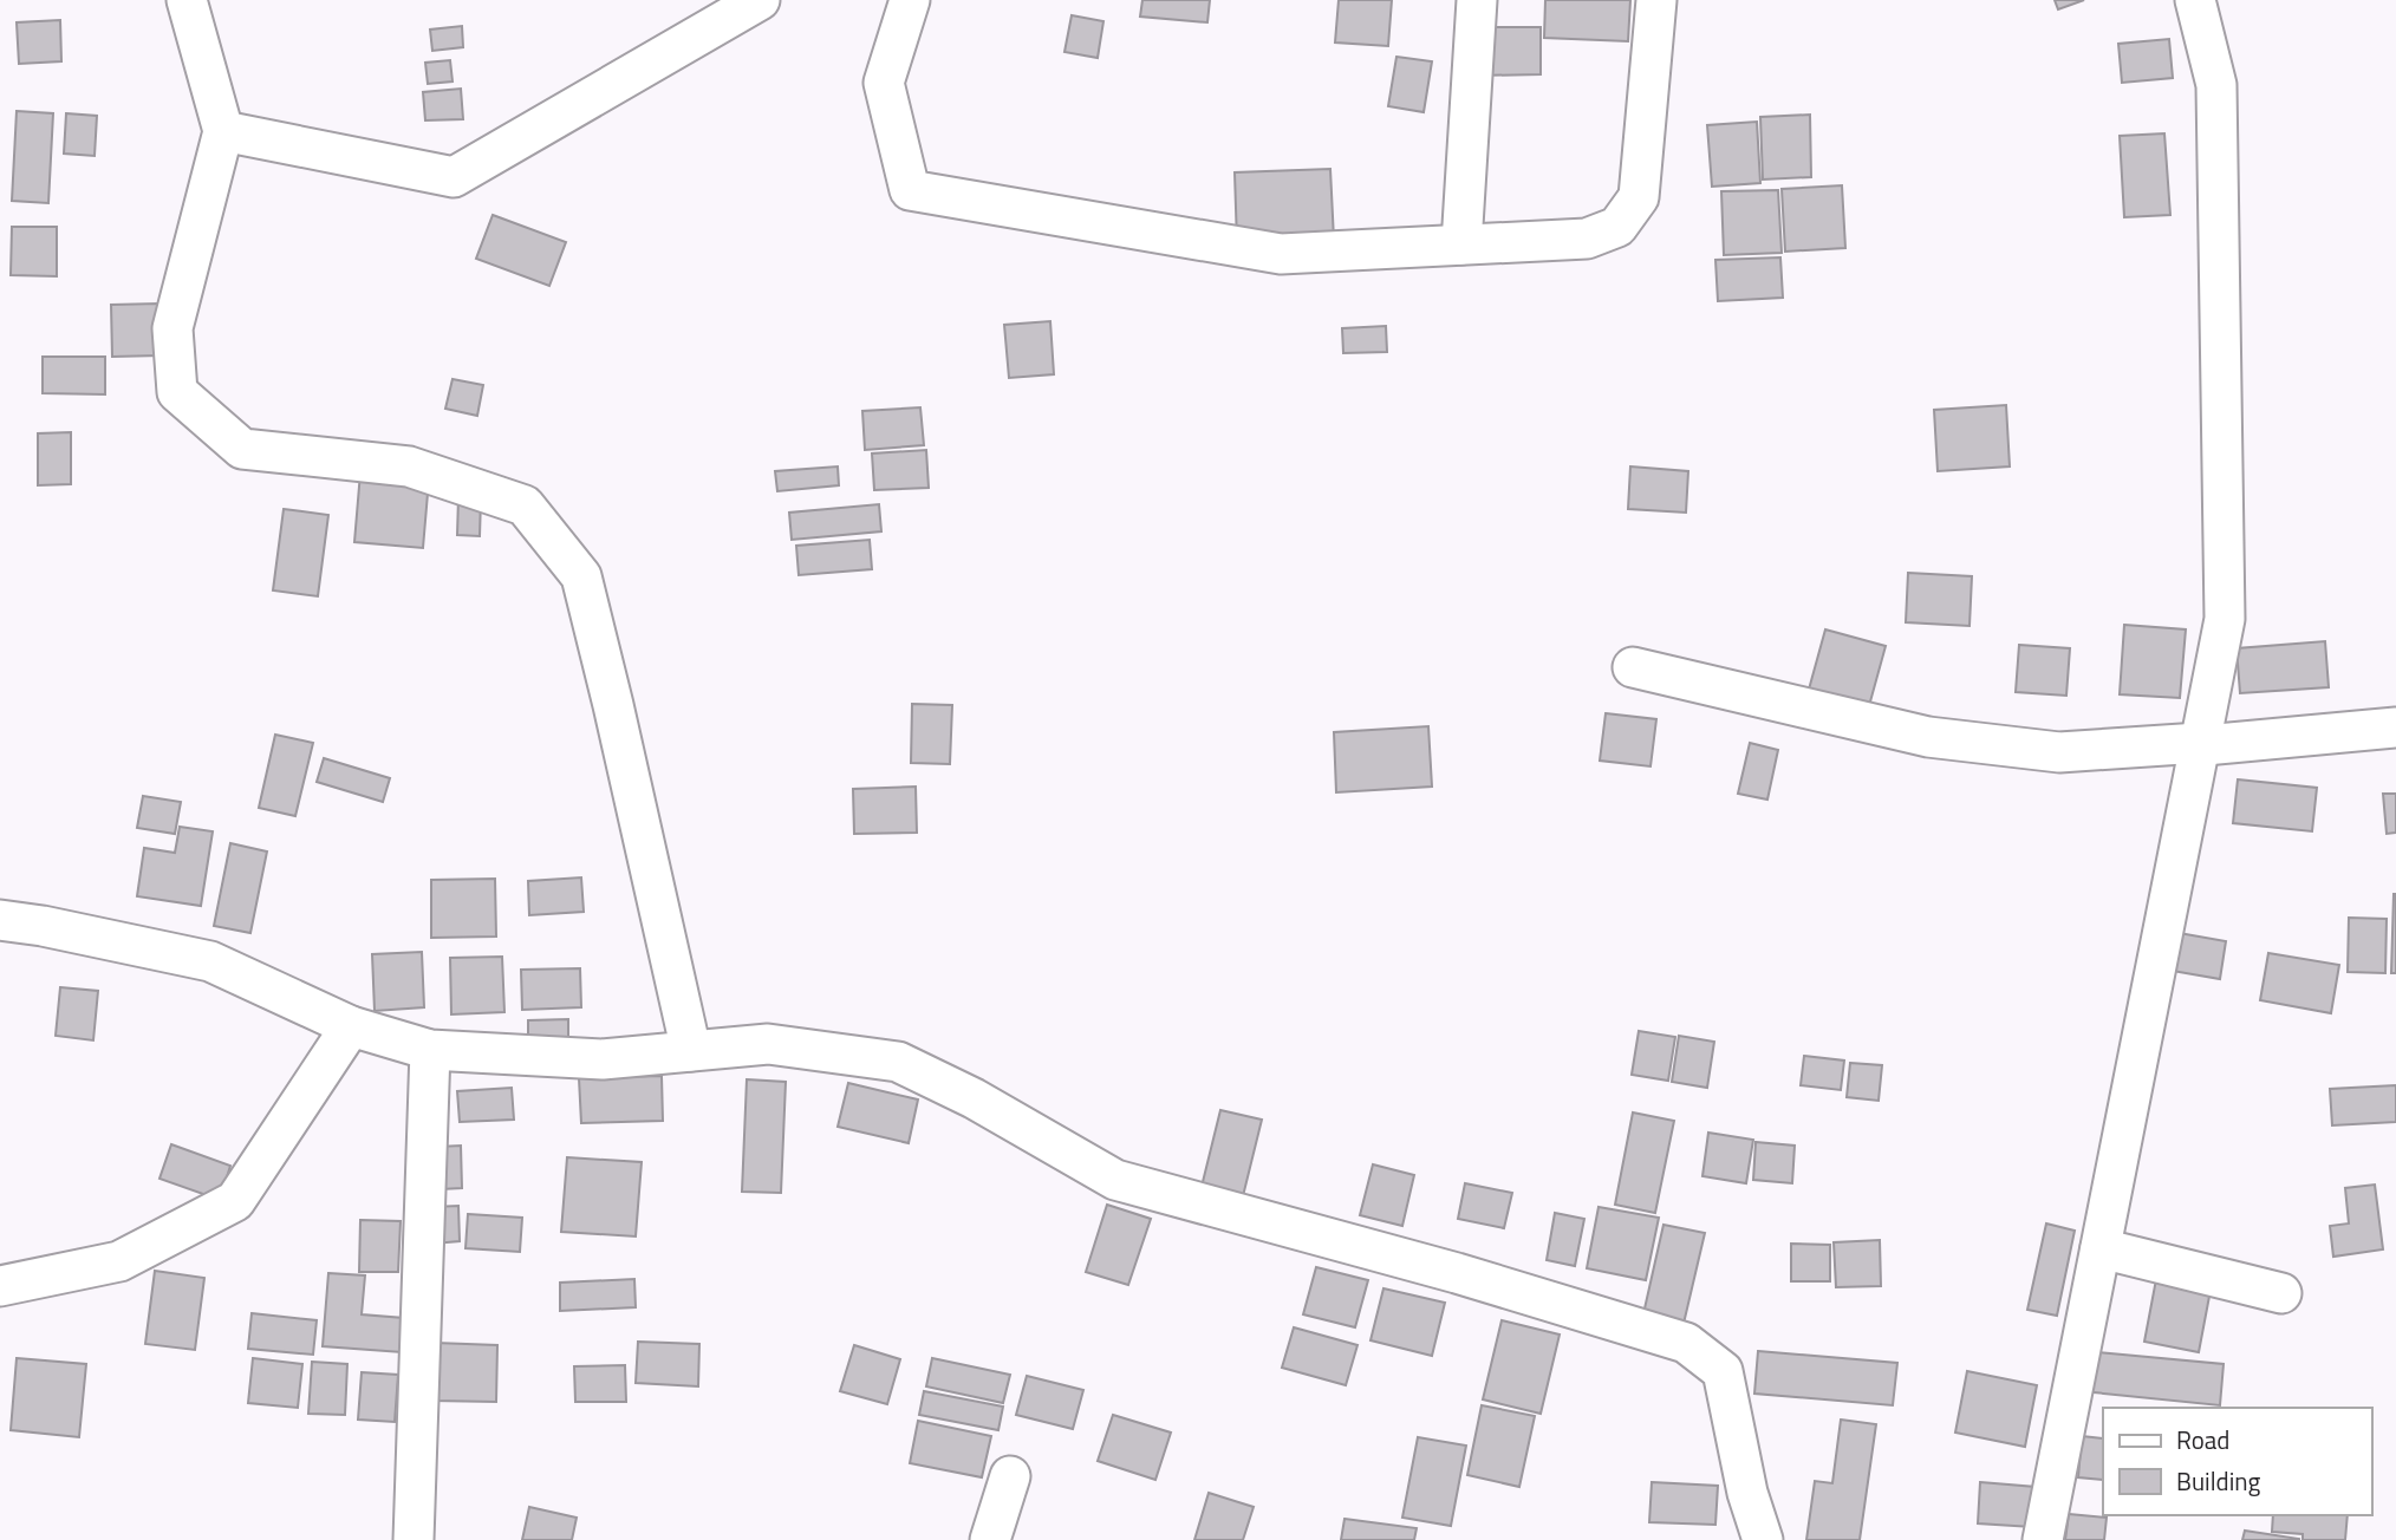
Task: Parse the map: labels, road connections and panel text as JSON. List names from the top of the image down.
{
  "legend": ["Road", "Building"]
}
